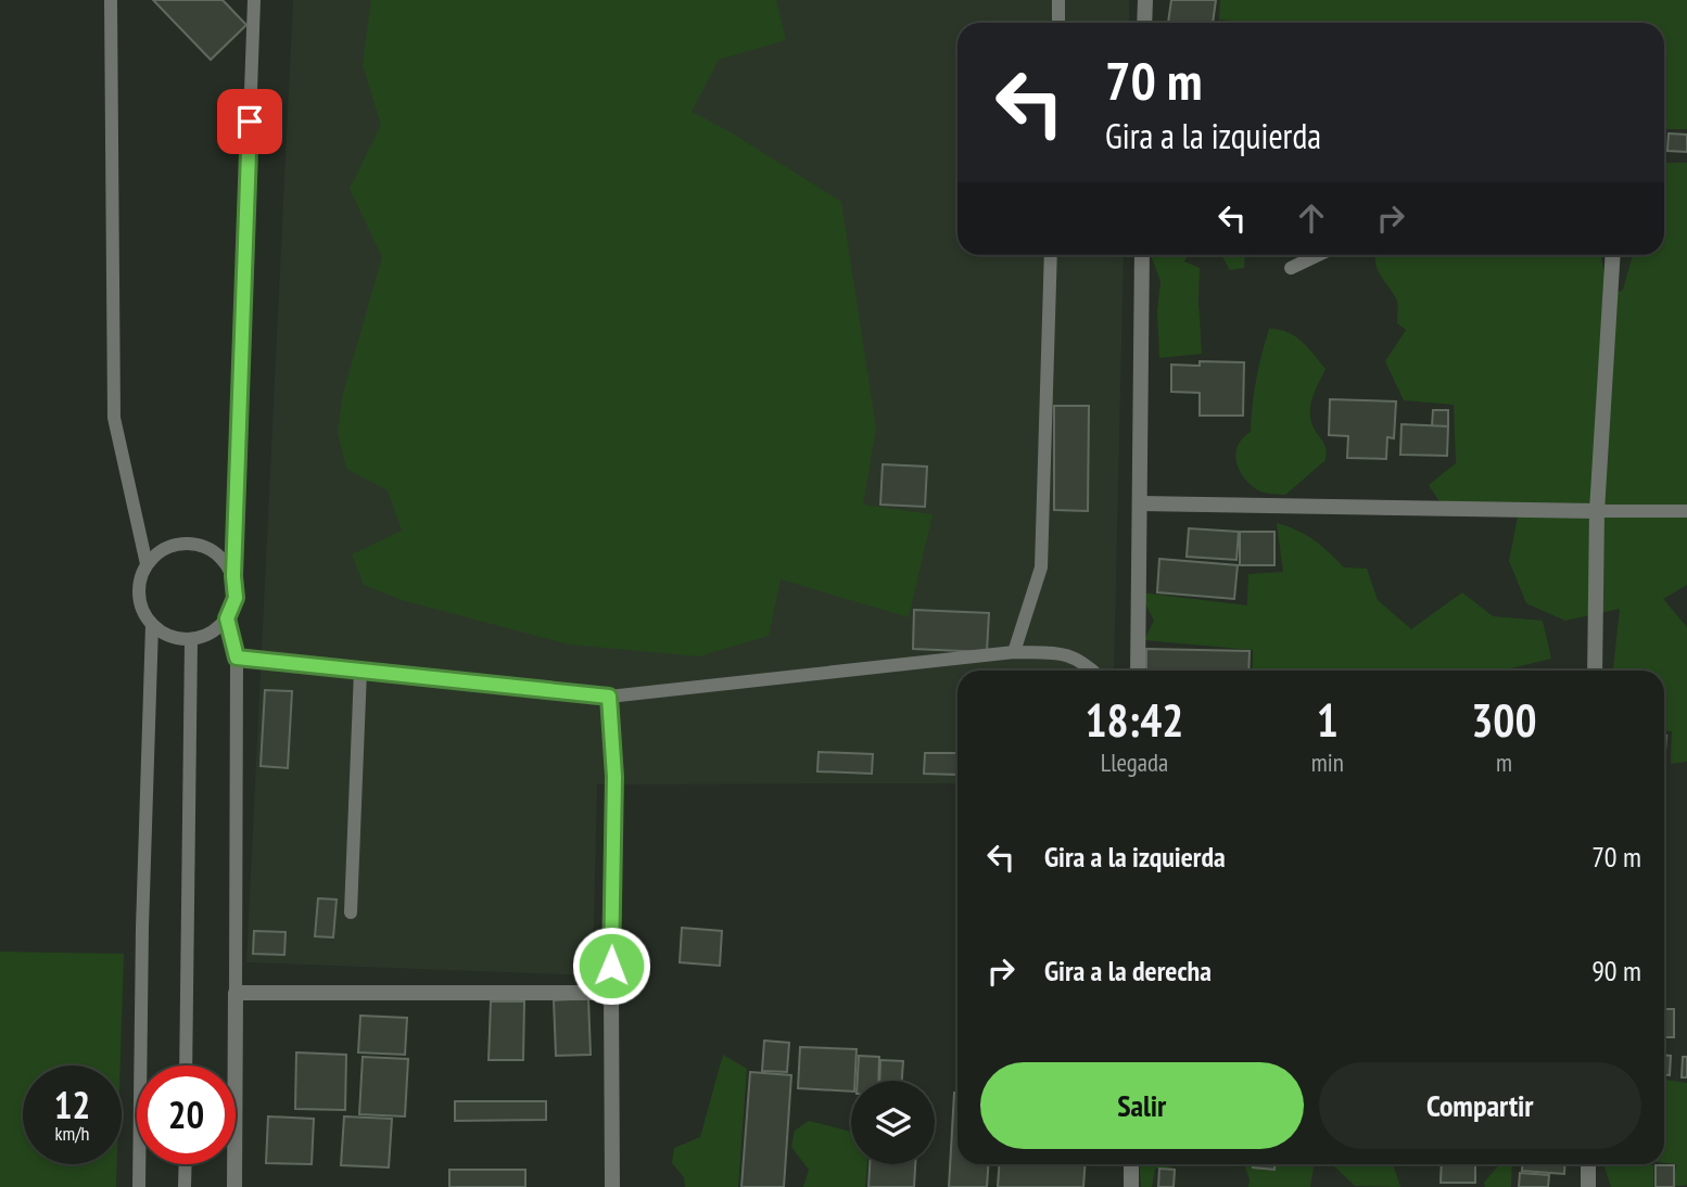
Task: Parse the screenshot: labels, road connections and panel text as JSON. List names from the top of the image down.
{
  "page": {
    "turn": ["70 m", "Gira a la izquierda"],
    "eta": [
      "18:42",
      "Llegada",
      "1",
      "min",
      "300",
      "m"
    ],
    "list": [
      {
        "name": "Gira a la izquierda",
        "value": "70 m"
      },
      {
        "name": "Gira a la derecha",
        "value": "90 m"
      }
    ],
    "buttons": ["Salir", "Compartir"],
    "speed": "12 km/h",
    "limit": "20"
  }
}
